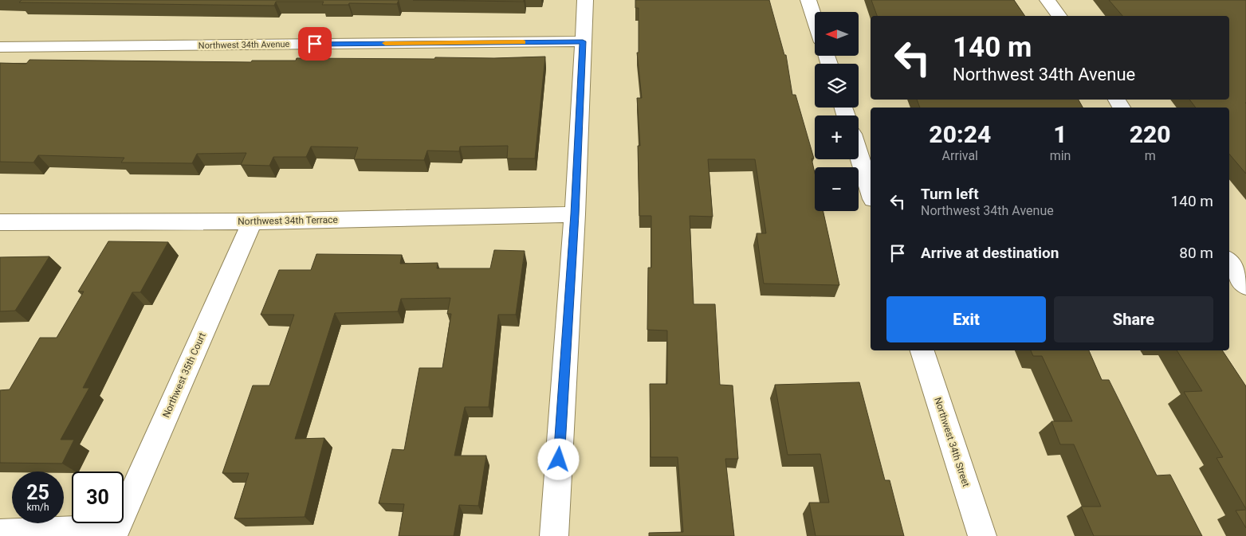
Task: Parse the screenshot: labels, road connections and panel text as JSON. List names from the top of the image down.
{
  "streets": {
    "street": [
      "Northwest 34th Avenue",
      "Northwest 34th Terrace",
      "Northwest 35th Court",
      "Northwest 34th Street"
    ]
  },
  "crossings": [
    ["Northwest 34th Terrace", "Northwest 35th Court"]
  ],
  "north": "left",
  "page": {
    "map_buttons": ["+", "−"],
    "turn": ["140 m", "Northwest 34th Avenue"],
    "eta": [
      "20:24",
      "Arrival",
      "1",
      "min",
      "220",
      "m"
    ],
    "list": [
      {
        "name": "Turn left",
        "note": "Northwest 34th Avenue",
        "value": "140 m"
      },
      {
        "name": "Arrive at destination",
        "value": "80 m"
      }
    ],
    "buttons": ["Exit", "Share"],
    "speed": "25 km/h",
    "limit": "30"
  }
}
